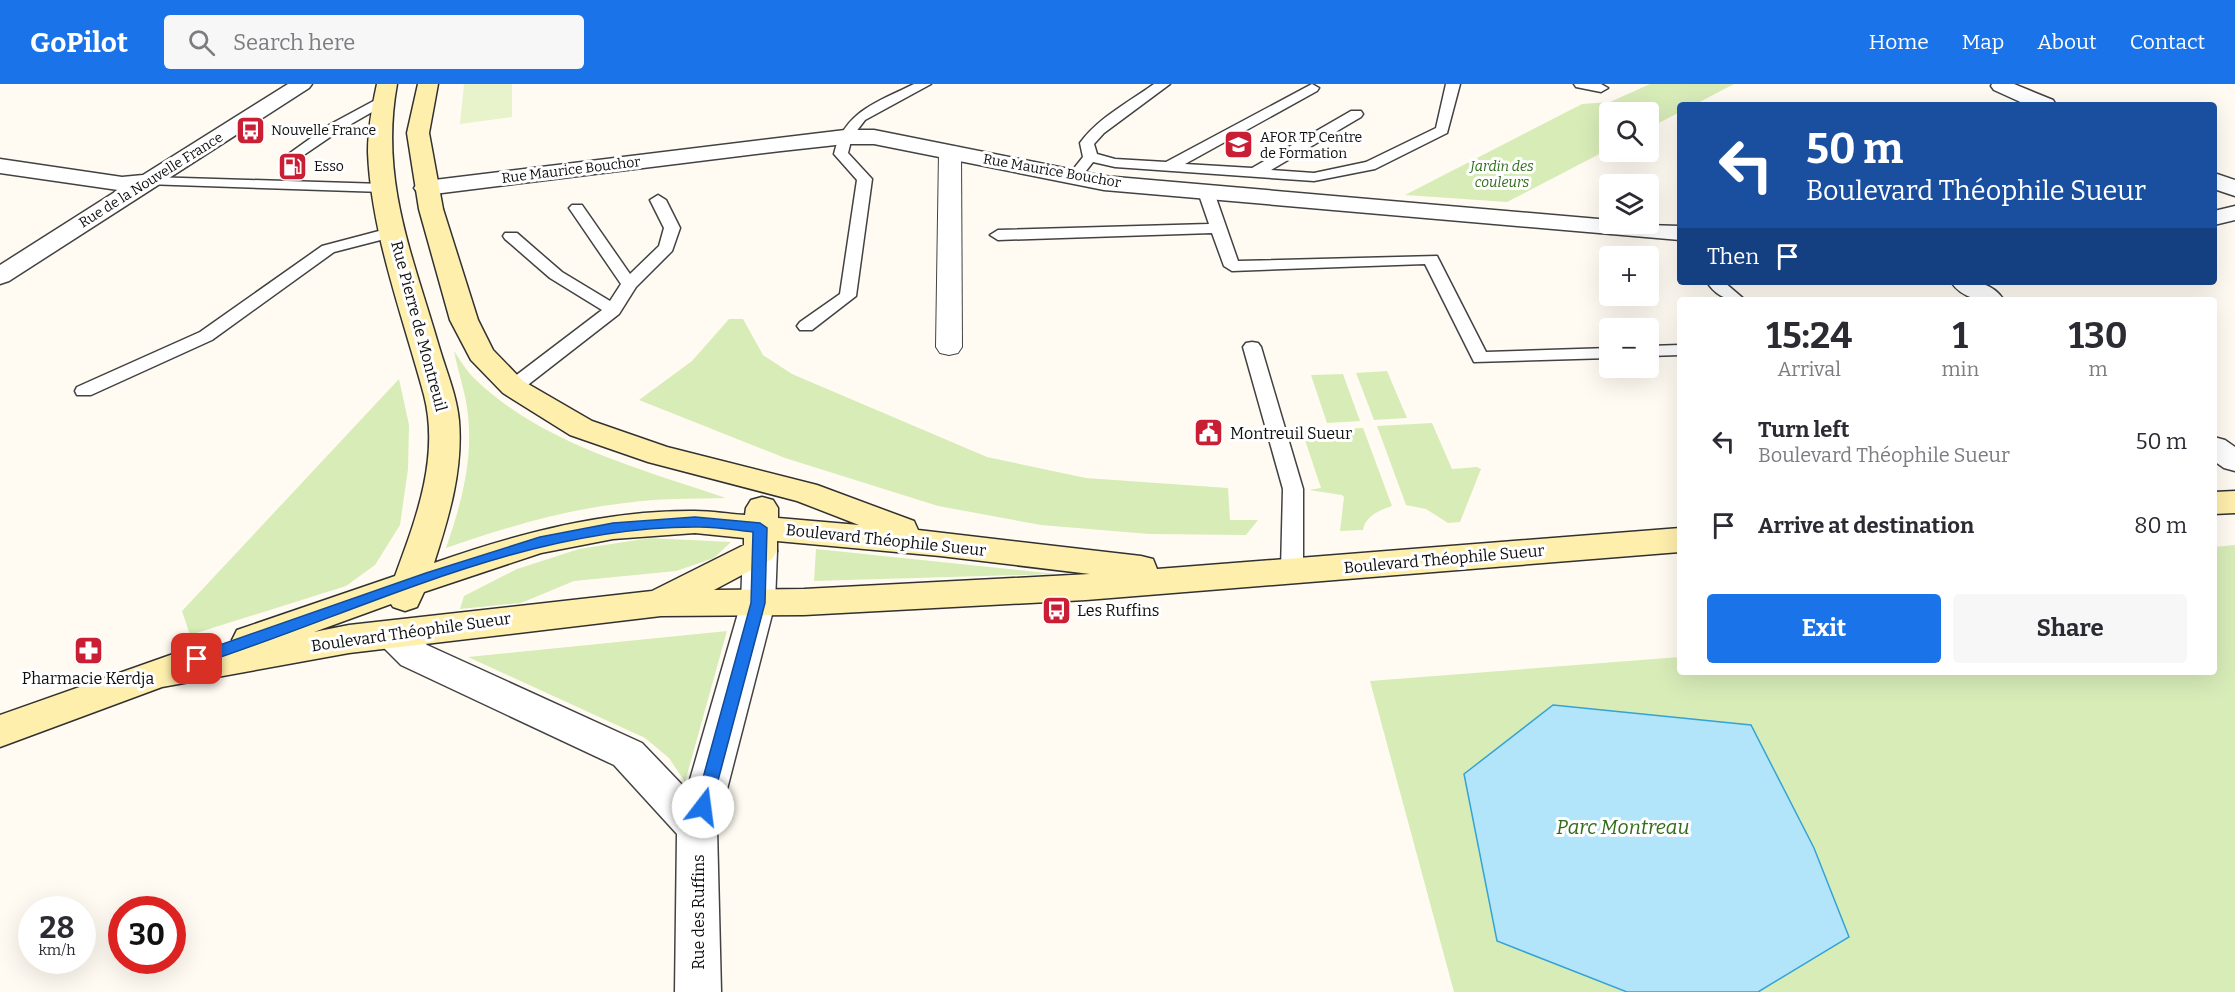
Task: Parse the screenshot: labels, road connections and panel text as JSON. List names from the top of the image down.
{
  "streets": {
    "main road": ["Rue Pierre de Montreuil", "Boulevard Théophile Sueur"],
    "street": ["Rue Maurice Bouchor", "Rue de la Nouvelle France", "Rue des Ruffins"]
  },
  "crossings": [
    ["Rue Pierre de Montreuil", "Boulevard Théophile Sueur"],
    ["Boulevard Théophile Sueur", "Rue des Ruffins"]
  ],
  "parks": ["Jardin des couleurs", "Parc Montreau"],
  "places": {
    "bus stop": ["Nouvelle France", "Les Ruffins"],
    "school or university": ["AFOR TP Centre de Formation"],
    "fuel station": ["Esso"],
    "public building": ["Montreuil Sueur"],
    "pharmacy": ["Pharmacie Kerdja"]
  },
  "page": {
    "header": "GoPilot",
    "search": "Search here",
    "nav": [
      "Home",
      "Map",
      "About",
      "Contact"
    ],
    "map_buttons": ["+", "−"],
    "turn": ["50 m", "Boulevard Théophile Sueur"],
    "then": "Then",
    "eta": [
      "15:24",
      "Arrival",
      "1",
      "min",
      "130",
      "m"
    ],
    "list": [
      {
        "name": "Turn left",
        "note": "Boulevard Théophile Sueur",
        "value": "50 m"
      },
      {
        "name": "Arrive at destination",
        "value": "80 m"
      }
    ],
    "buttons": ["Exit", "Share"],
    "speed": "28 km/h",
    "limit": "30"
  }
}
